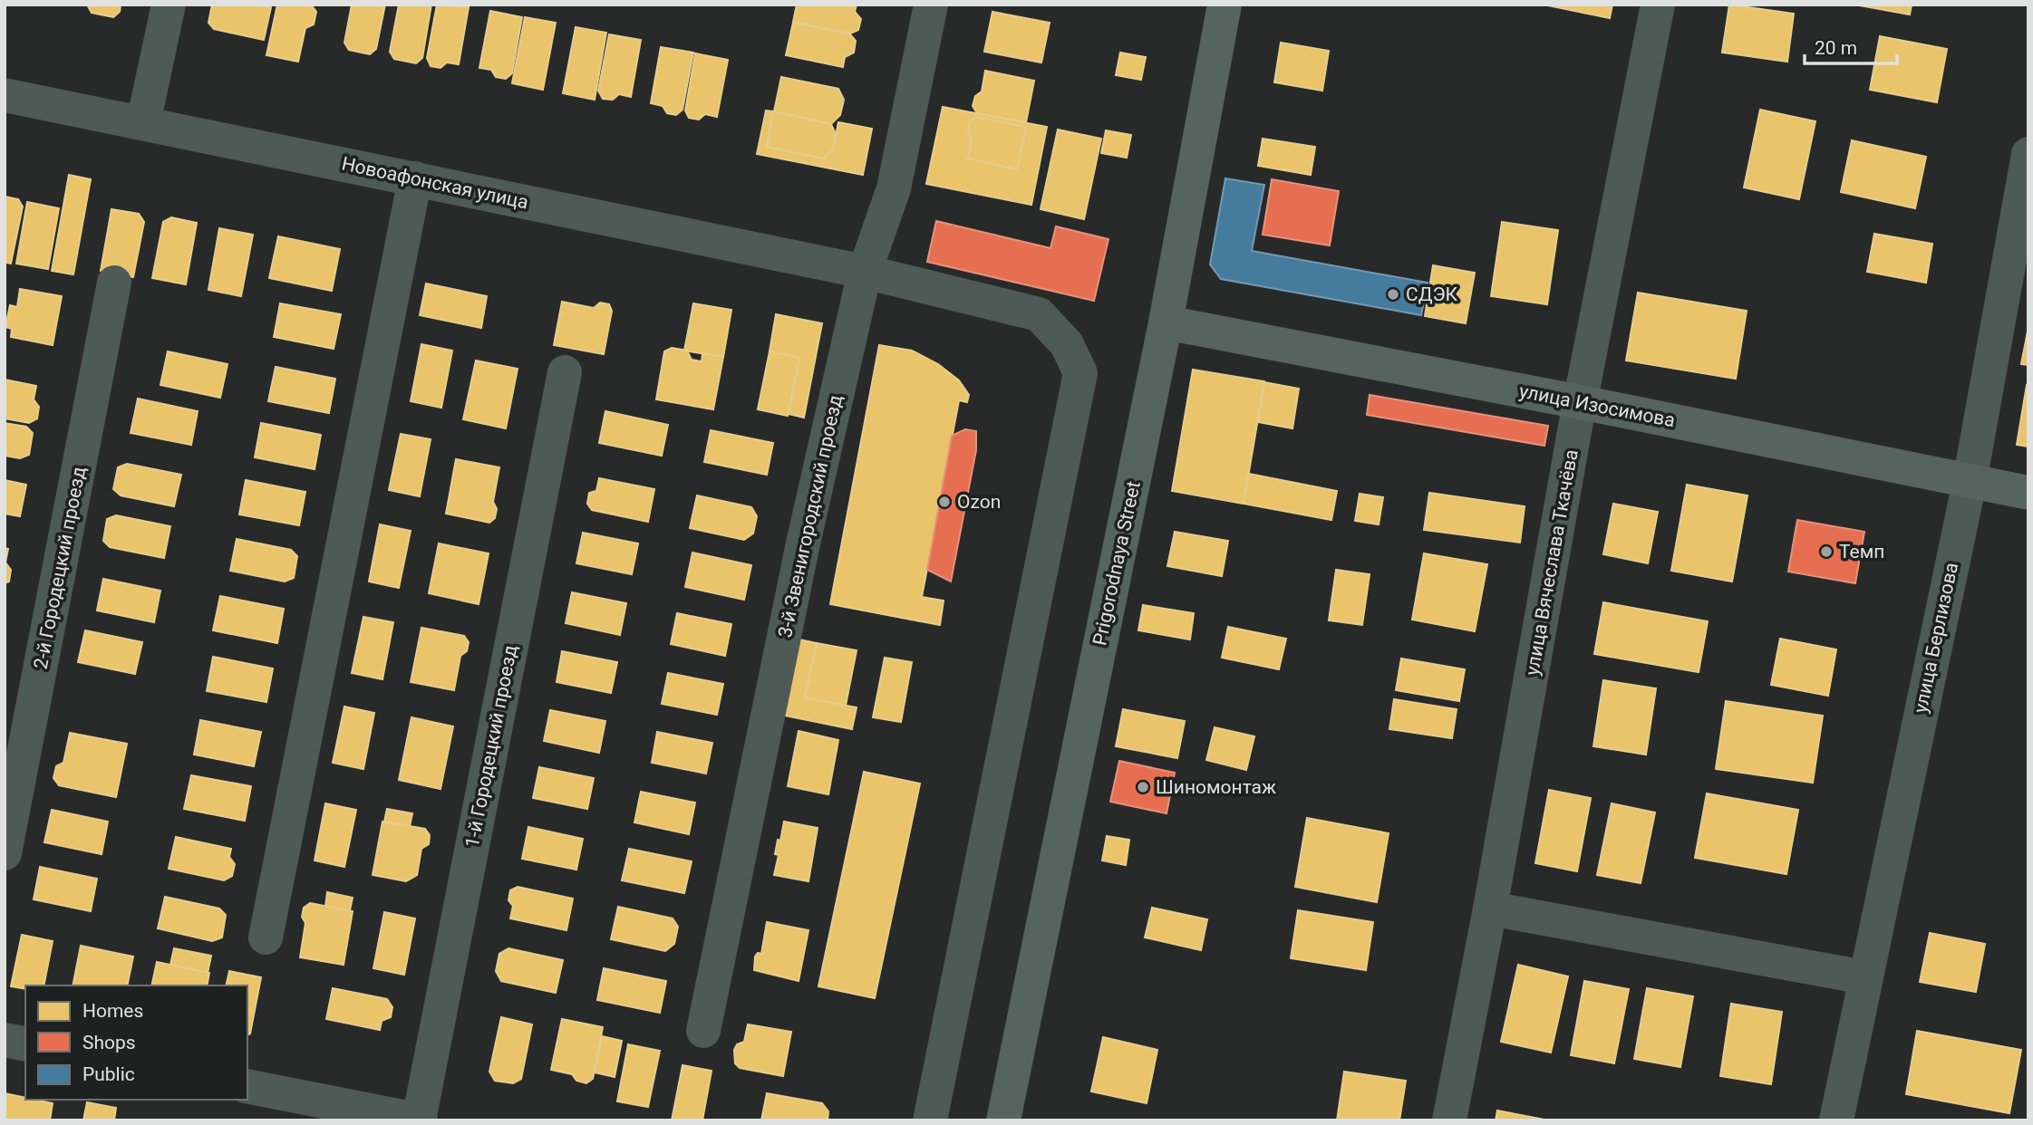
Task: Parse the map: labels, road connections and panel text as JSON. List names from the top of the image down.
{
  "streets": {
    "street": [
      "Новоафонская улица",
      "улица Изосимова",
      "3-й Звенигородский проезд",
      "улица Вячеслава Ткачёва",
      "Prigorodnaya Street",
      "2-й Городецкий проезд",
      "улица Берлизова",
      "1-й Городецкий проезд"
    ]
  },
  "crossings": [
    ["Новоафонская улица", "3-й Звенигородский проезд"],
    ["улица Изосимова", "улица Вячеслава Ткачёва"],
    ["улица Изосимова", "Prigorodnaya Street"],
    ["улица Изосимова", "улица Берлизова"]
  ],
  "places": [
    "СДЭК",
    "Ozon",
    "Темп",
    "Шиномонтаж"
  ],
  "legend": ["Homes", "Shops", "Public"],
  "scale_bar": "20 m"
}
